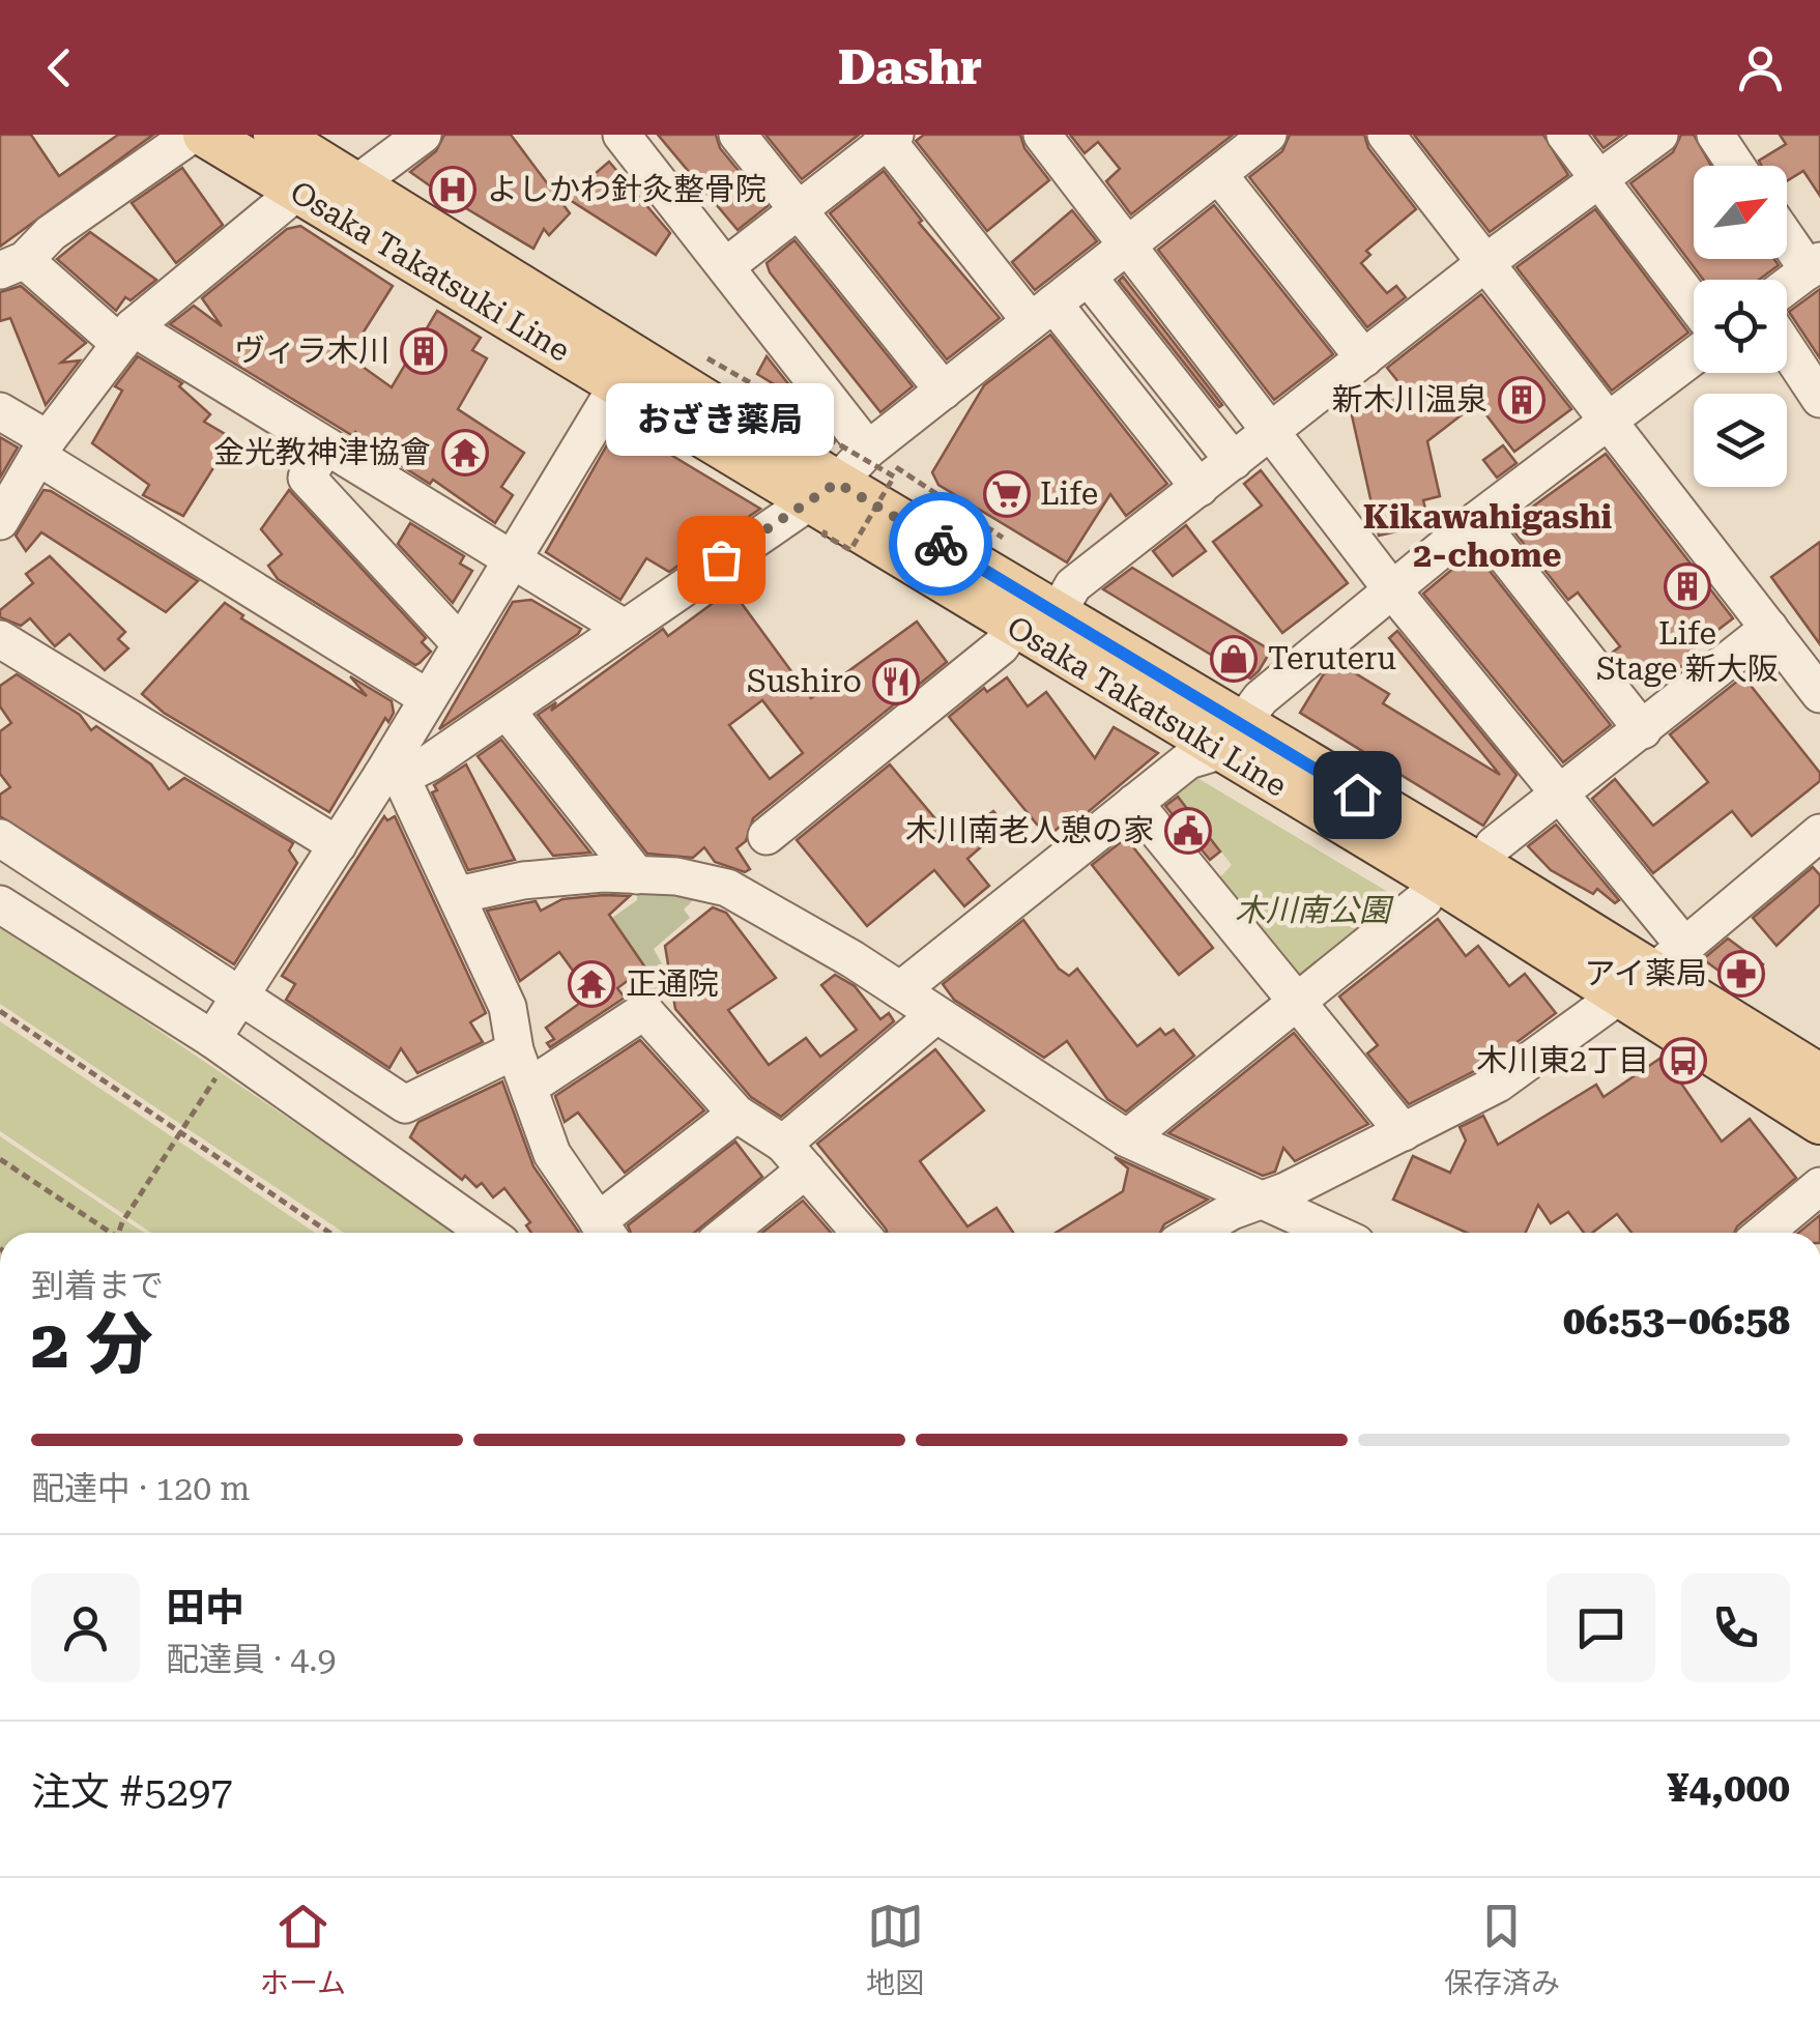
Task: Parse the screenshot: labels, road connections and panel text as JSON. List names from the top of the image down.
{
  "streets": {
    "main road": ["Osaka Takatsuki Line"]
  },
  "districts": ["Kikawahigashi 2-chome"],
  "parks": ["木川南公園"],
  "places": {
    "hospital": ["よしかわ針灸整骨院"],
    "building": ["ヴィラ木川", "新木川温泉", "Life Stage 新大阪"],
    "temple": ["金光教神津協會", "正通院"],
    "supermarket": ["Life"],
    "other": ["おざき薬局"],
    "shop": ["Teruteru"],
    "restaurant": ["Sushiro"],
    "public building": ["木川南老人憩の家"],
    "pharmacy": ["アイ薬局"],
    "bus stop": ["木川東2丁目"]
  },
  "north": "top right",
  "page": {
    "header": "Dashr",
    "bubble": "おざき薬局",
    "heading": ["2 分", "到着まで", "06:53–06:58"],
    "panel": [
      "田中",
      "配達員 · 4.9",
      "注文 #5297",
      "¥4,000"
    ],
    "bar": "配達中 · 120 m",
    "tabs": ["ホーム", "地図", "保存済み"]
  }
}
